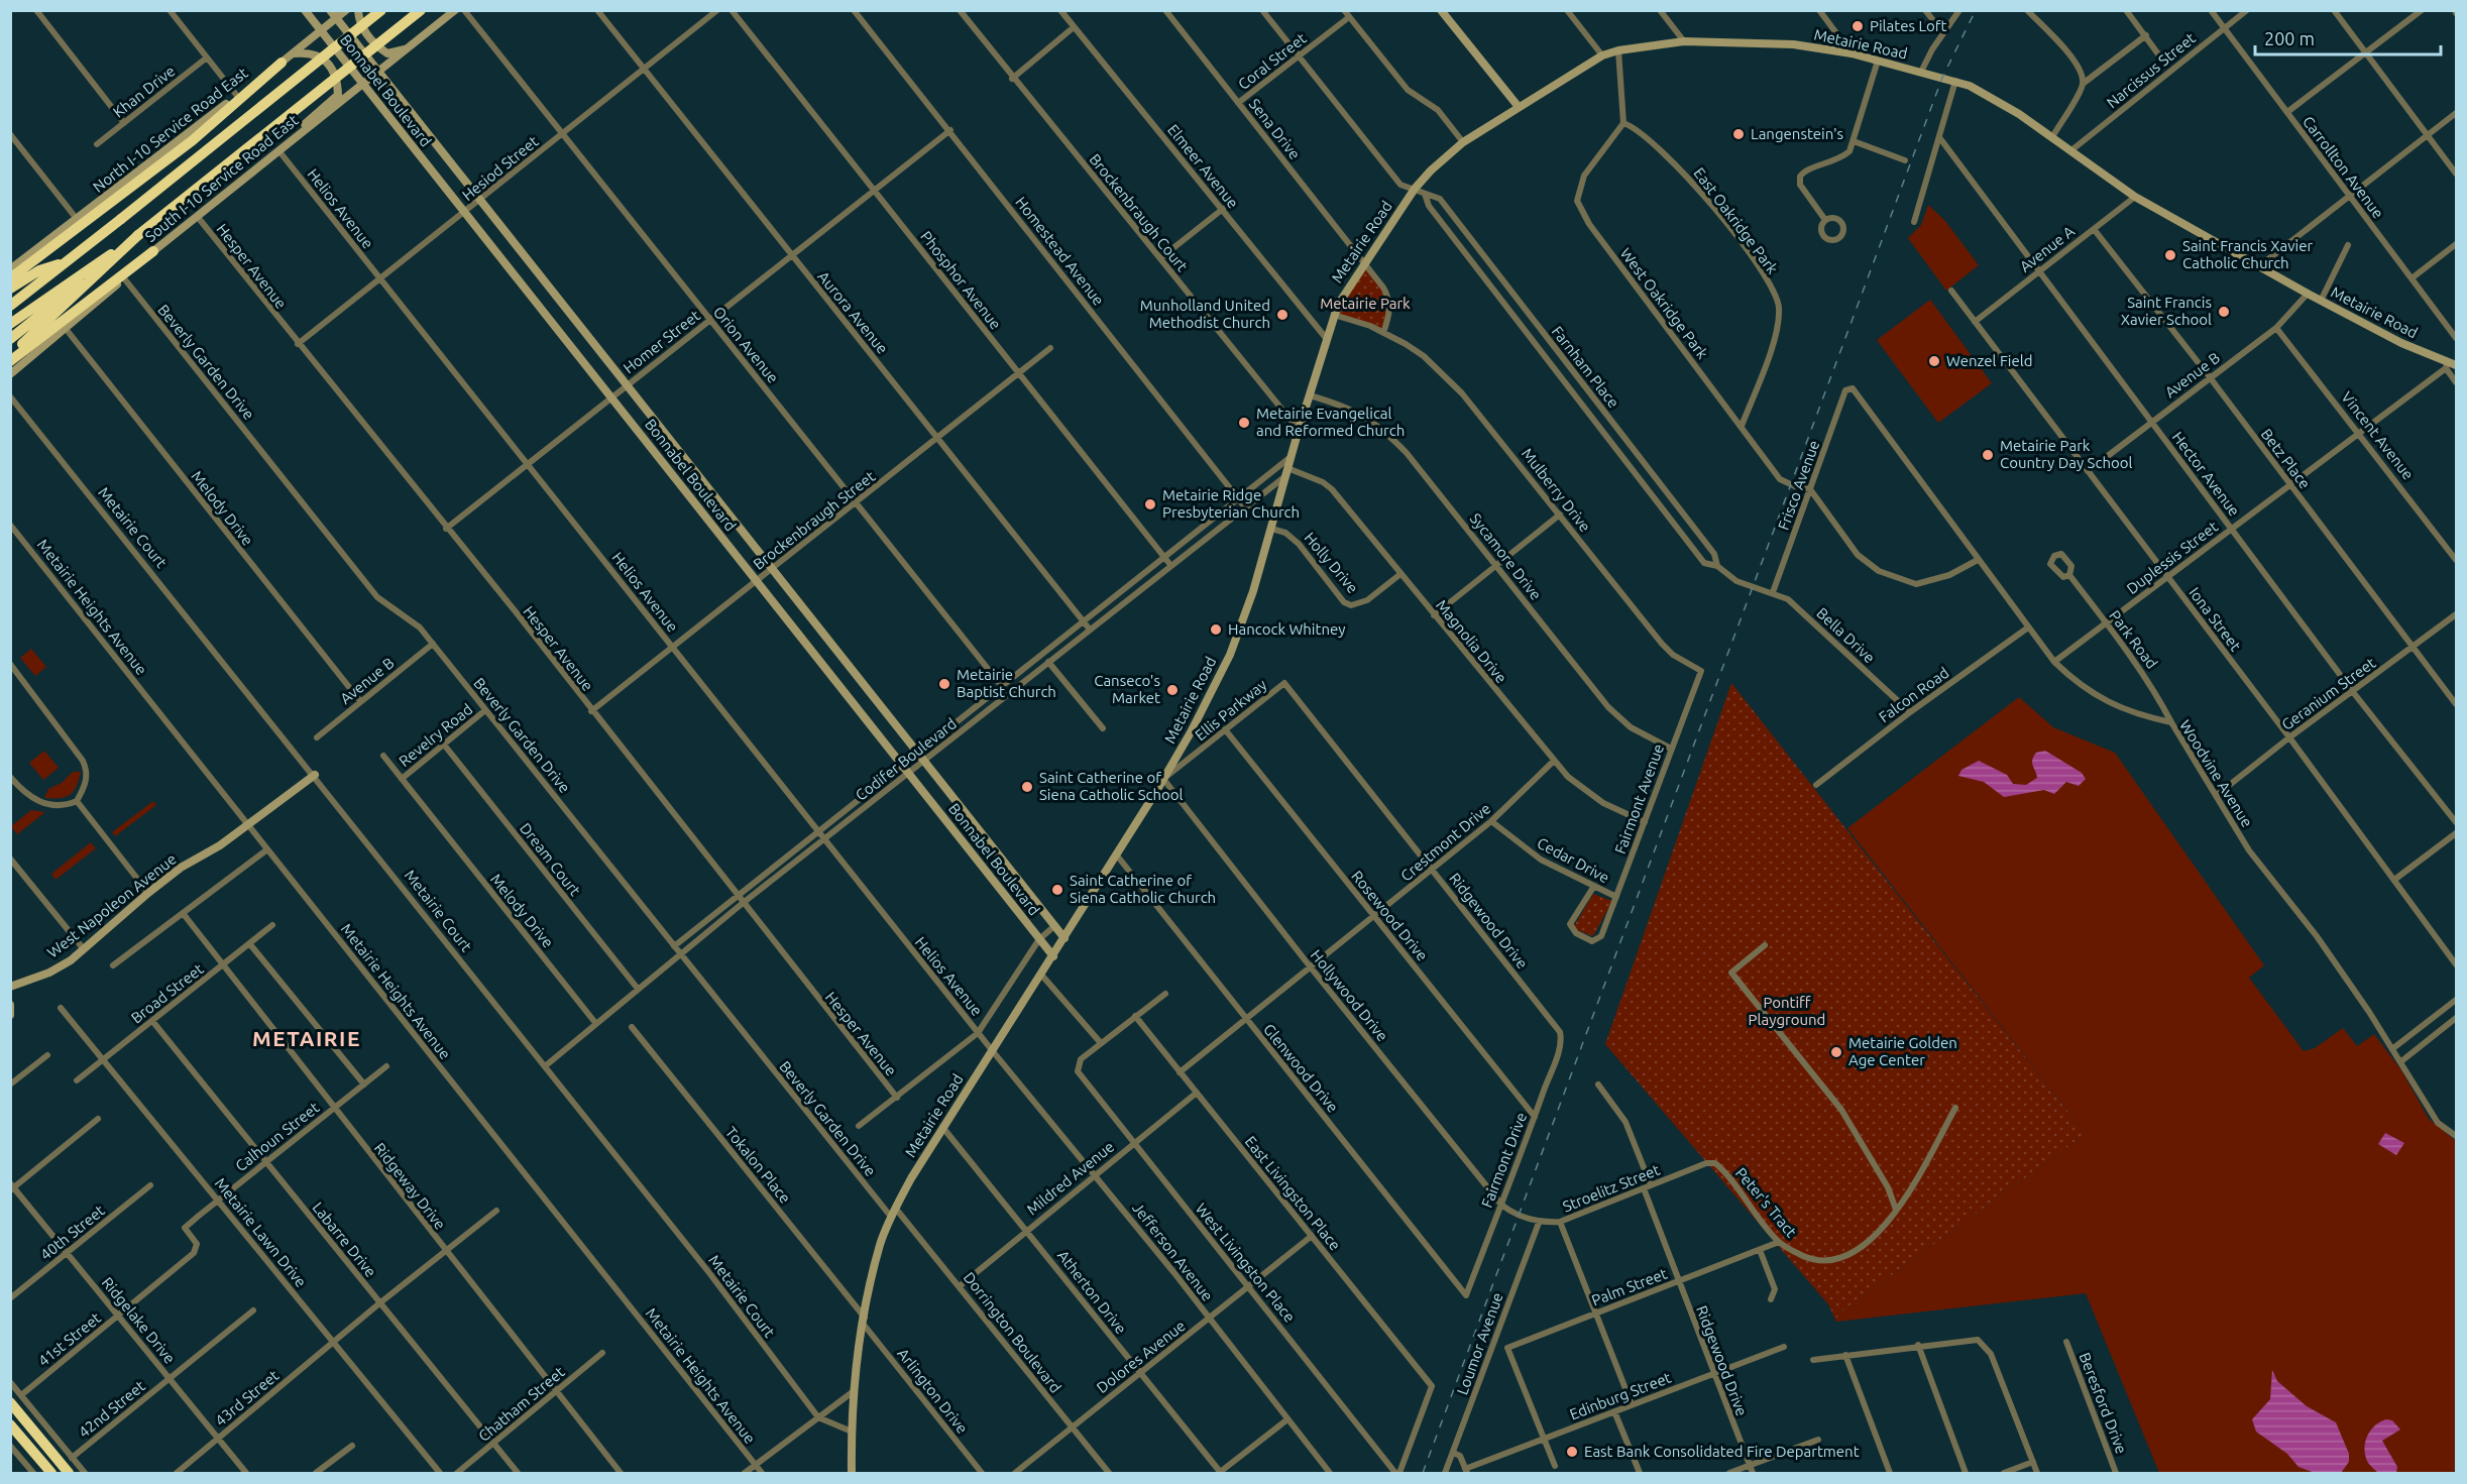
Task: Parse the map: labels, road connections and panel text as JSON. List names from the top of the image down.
{
  "streets": {
    "main road": [
      "Metairie Road",
      "Bonnabel Boulevard",
      "North I-10 Service Road East",
      "South I-10 Service Road East",
      "West Napoleon Avenue"
    ],
    "street": [
      "Coral Street",
      "Narcissus Street",
      "Khan Drive",
      "Sena Drive",
      "Elmeer Avenue",
      "Carrollton Avenue",
      "Hesiod Street",
      "Helios Avenue",
      "Brockenbraugh Court",
      "East Oakridge Park",
      "Avenue A",
      "Homestead Avenue",
      "Hesper Avenue",
      "Phosphor Avenue",
      "West Oakridge Park",
      "Aurora Avenue",
      "Homer Street",
      "Orion Avenue",
      "Beverly Garden Drive",
      "Farnham Place",
      "Avenue B",
      "Vincent Avenue",
      "Betz Place",
      "Hector Avenue",
      "Frisco Avenue",
      "Mulberry Drive",
      "Melody Drive",
      "Brockenbraugh Street",
      "Metairie Court",
      "Sycamore Drive",
      "Duplessis Street",
      "Holly Drive",
      "Metairie Heights Avenue",
      "Iona Street",
      "Bella Drive",
      "Park Road",
      "Magnolia Drive",
      "Geranium Street",
      "Falcon Road",
      "Ellis Parkway",
      "Revelry Road",
      "Codifer Boulevard",
      "Woodvine Avenue",
      "Fairmont Avenue",
      "Crestmont Drive",
      "Dream Court",
      "Cedar Drive",
      "Rosewood Drive",
      "Ridgewood Drive",
      "Broad Street",
      "Hollywood Drive",
      "Glenwood Drive",
      "Calhoun Street",
      "Fairmont Drive",
      "Tokalon Place",
      "Mildred Avenue",
      "Ridgeway Drive",
      "Stroelitz Street",
      "East Livingston Place",
      "Peter's Tract",
      "40th Street",
      "Metairie Lawn Drive",
      "Labarre Drive",
      "Jefferson Avenue",
      "West Livingston Place",
      "Palm Street",
      "Atherton Drive",
      "Ridgelake Drive",
      "Dorrington Boulevard",
      "41st Street",
      "Loumor Avenue",
      "Dolores Avenue",
      "Arlington Drive",
      "Edinburg Street",
      "43rd Street",
      "Beresford Drive",
      "Chatham Street",
      "42nd Street"
    ]
  },
  "crossings": [
    ["Metairie Road", "Narcissus Street"],
    ["Metairie Road", "Bonnabel Boulevard"],
    ["Metairie Road", "Sena Drive"],
    ["Metairie Road", "Elmeer Avenue"],
    ["Metairie Road", "Helios Avenue"],
    ["Metairie Road", "Brockenbraugh Court"],
    ["Metairie Road", "Avenue A"],
    ["Metairie Road", "Beverly Garden Drive"],
    ["Metairie Road", "Farnham Place"],
    ["Metairie Road", "Avenue B"],
    ["Metairie Road", "Mulberry Drive"],
    ["Metairie Road", "Sycamore Drive"],
    ["Metairie Road", "Duplessis Street"],
    ["Metairie Road", "Holly Drive"],
    ["Metairie Road", "Magnolia Drive"],
    ["Metairie Road", "Ellis Parkway"],
    ["Metairie Road", "Codifer Boulevard"],
    ["Metairie Road", "Hollywood Drive"],
    ["Metairie Road", "Glenwood Drive"],
    ["Metairie Road", "Tokalon Place"],
    ["Metairie Road", "Jefferson Avenue"],
    ["Metairie Road", "Atherton Drive"],
    ["Metairie Road", "Dorrington Boulevard"],
    ["Metairie Road", "Arlington Drive"],
    ["Coral Street", "Sena Drive"],
    ["Coral Street", "Farnham Place"],
    ["Narcissus Street", "Carrollton Avenue"],
    ["Bonnabel Boulevard", "North I-10 Service Road East"],
    ["Bonnabel Boulevard", "Hesiod Street"],
    ["Bonnabel Boulevard", "South I-10 Service Road East"],
    ["Bonnabel Boulevard", "Homer Street"],
    ["Bonnabel Boulevard", "Brockenbraugh Street"],
    ["Bonnabel Boulevard", "Codifer Boulevard"],
    ["Hesiod Street", "Helios Avenue"],
    ["Hesiod Street", "Hesper Avenue"],
    ["Hesiod Street", "Aurora Avenue"],
    ["Hesiod Street", "Orion Avenue"],
    ["South I-10 Service Road East", "Helios Avenue"],
    ["South I-10 Service Road East", "Hesper Avenue"],
    ["South I-10 Service Road East", "Beverly Garden Drive"],
    ["South I-10 Service Road East", "Melody Drive"],
    ["Helios Avenue", "Homer Street"],
    ["Helios Avenue", "Brockenbraugh Street"],
    ["Helios Avenue", "Codifer Boulevard"],
    ["Helios Avenue", "Jefferson Avenue"],
    ["East Oakridge Park", "West Oakridge Park"],
    ["Avenue A", "Betz Place"],
    ["Avenue A", "Hector Avenue"],
    ["Avenue A", "Iona Street"],
    ["Homestead Avenue", "Homer Street"],
    ["Homestead Avenue", "Codifer Boulevard"],
    ["Hesper Avenue", "Homer Street"],
    ["Hesper Avenue", "Brockenbraugh Street"],
    ["Hesper Avenue", "Codifer Boulevard"],
    ["Phosphor Avenue", "Homer Street"],
    ["Phosphor Avenue", "Brockenbraugh Street"],
    ["Phosphor Avenue", "Codifer Boulevard"],
    ["West Oakridge Park", "Frisco Avenue"],
    ["Aurora Avenue", "Homer Street"],
    ["Aurora Avenue", "Brockenbraugh Street"],
    ["Aurora Avenue", "Codifer Boulevard"],
    ["Homer Street", "Orion Avenue"],
    ["Orion Avenue", "Brockenbraugh Street"],
    ["Orion Avenue", "Codifer Boulevard"],
    ["Beverly Garden Drive", "Avenue B"],
    ["Beverly Garden Drive", "Revelry Road"],
    ["Beverly Garden Drive", "Codifer Boulevard"],
    ["Farnham Place", "Bella Drive"],
    ["Avenue B", "Vincent Avenue"],
    ["Avenue B", "Betz Place"],
    ["Avenue B", "Hector Avenue"],
    ["Avenue B", "Melody Drive"],
    ["Avenue B", "Iona Street"],
    ["Vincent Avenue", "Duplessis Street"],
    ["Betz Place", "Duplessis Street"],
    ["Betz Place", "Geranium Street"],
    ["Hector Avenue", "Duplessis Street"],
    ["Hector Avenue", "Geranium Street"],
    ["Frisco Avenue", "Bella Drive"],
    ["Frisco Avenue", "Woodvine Avenue"],
    ["Mulberry Drive", "Fairmont Avenue"],
    ["Melody Drive", "Revelry Road"],
    ["Melody Drive", "Codifer Boulevard"],
    ["Metairie Court", "Codifer Boulevard"],
    ["Metairie Court", "West Napoleon Avenue"],
    ["Sycamore Drive", "Fairmont Avenue"],
    ["Duplessis Street", "Iona Street"],
    ["Duplessis Street", "Park Road"],
    ["Duplessis Street", "Woodvine Avenue"],
    ["Holly Drive", "Magnolia Drive"],
    ["Metairie Heights Avenue", "West Napoleon Avenue"],
    ["Iona Street", "Geranium Street"],
    ["Bella Drive", "Falcon Road"],
    ["Park Road", "Woodvine Avenue"],
    ["Magnolia Drive", "Codifer Boulevard"],
    ["Magnolia Drive", "Fairmont Avenue"],
    ["Magnolia Drive", "Crestmont Drive"],
    ["Geranium Street", "Woodvine Avenue"],
    ["Falcon Road", "Woodvine Avenue"],
    ["Ellis Parkway", "Rosewood Drive"],
    ["Ellis Parkway", "Ridgewood Drive"],
    ["Ellis Parkway", "Hollywood Drive"],
    ["Revelry Road", "Dream Court"],
    ["Codifer Boulevard", "Dream Court"],
    ["Fairmont Avenue", "Cedar Drive"],
    ["Crestmont Drive", "Cedar Drive"],
    ["Crestmont Drive", "Rosewood Drive"],
    ["Crestmont Drive", "Ridgewood Drive"],
    ["Crestmont Drive", "Hollywood Drive"],
    ["Crestmont Drive", "Glenwood Drive"],
    ["Crestmont Drive", "East Livingston Place"],
    ["Rosewood Drive", "Fairmont Drive"],
    ["Ridgewood Drive", "Fairmont Drive"],
    ["Ridgewood Drive", "Stroelitz Street"],
    ["Ridgewood Drive", "Palm Street"],
    ["Ridgewood Drive", "Edinburg Street"],
    ["Broad Street", "Ridgeway Drive"],
    ["Broad Street", "Metairie Lawn Drive"],
    ["Broad Street", "Labarre Drive"],
    ["Hollywood Drive", "Fairmont Drive"],
    ["Hollywood Drive", "Stroelitz Street"],
    ["Glenwood Drive", "Fairmont Drive"],
    ["Calhoun Street", "Ridgeway Drive"],
    ["Calhoun Street", "Metairie Lawn Drive"],
    ["Calhoun Street", "Labarre Drive"],
    ["Calhoun Street", "41st Street"],
    ["Tokalon Place", "Arlington Drive"],
    ["Mildred Avenue", "East Livingston Place"],
    ["Mildred Avenue", "Jefferson Avenue"],
    ["Mildred Avenue", "West Livingston Place"],
    ["Mildred Avenue", "Atherton Drive"],
    ["Mildred Avenue", "Dorrington Boulevard"],
    ["Ridgeway Drive", "43rd Street"],
    ["Ridgeway Drive", "Chatham Street"],
    ["Stroelitz Street", "Peter's Tract"],
    ["Stroelitz Street", "Loumor Avenue"],
    ["East Livingston Place", "Loumor Avenue"],
    ["East Livingston Place", "Dolores Avenue"],
    ["Peter's Tract", "Palm Street"],
    ["40th Street", "Ridgelake Drive"],
    ["Metairie Lawn Drive", "43rd Street"],
    ["Labarre Drive", "43rd Street"],
    ["Labarre Drive", "Chatham Street"],
    ["Jefferson Avenue", "Dolores Avenue"],
    ["West Livingston Place", "Loumor Avenue"],
    ["West Livingston Place", "Dolores Avenue"],
    ["Atherton Drive", "Dolores Avenue"],
    ["Ridgelake Drive", "41st Street"],
    ["Ridgelake Drive", "43rd Street"],
    ["Ridgelake Drive", "42nd Street"],
    ["Dorrington Boulevard", "Dolores Avenue"]
  ],
  "districts": ["METAIRIE"],
  "parks": ["Metairie Park", "Pontiff Playground"],
  "places": [
    "Pilates Loft",
    "Langenstein's",
    "Saint Francis Xavier Catholic Church",
    "Saint Francis Xavier School",
    "Munholland United Methodist Church",
    "Wenzel Field",
    "Metairie Evangelical and Reformed Church",
    "Metairie Park Country Day School",
    "Metairie Ridge Presbyterian Church",
    "Hancock Whitney",
    "Metairie Baptist Church",
    "Canseco's Market",
    "Saint Catherine of Siena Catholic School",
    "Saint Catherine of Siena Catholic Church",
    "Metairie Golden Age Center",
    "East Bank Consolidated Fire Department"
  ],
  "scale_bar": "200 m"
}
